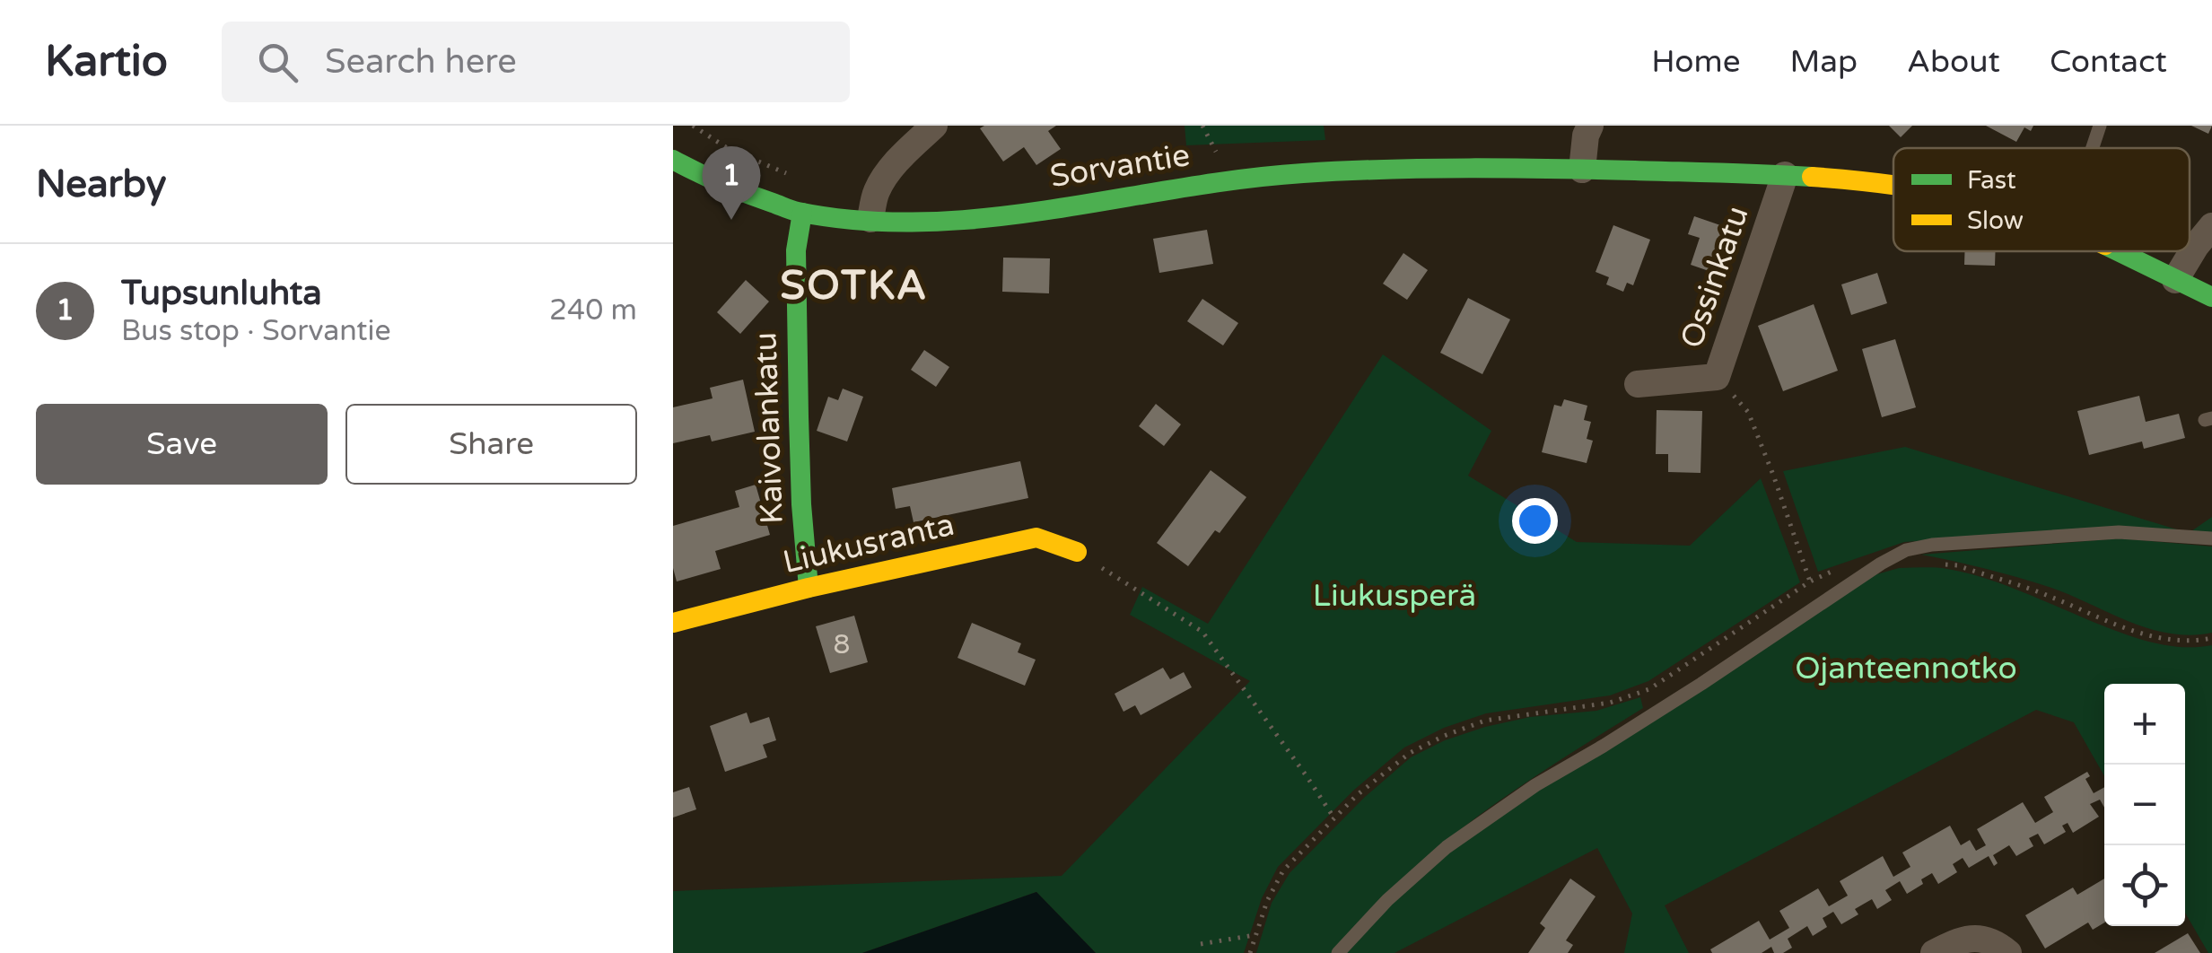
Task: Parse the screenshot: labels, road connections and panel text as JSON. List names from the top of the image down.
{
  "streets": {
    "main road": ["Sorvantie", "Kaivolankatu", "Liukusranta"],
    "street": ["Ossinkatu"]
  },
  "crossings": [
    ["Sorvantie", "Ossinkatu"],
    ["Sorvantie", "Kaivolankatu"],
    ["Kaivolankatu", "Liukusranta"]
  ],
  "districts": ["SOTKA"],
  "parks": ["Liukusperä", "Ojanteennotko"],
  "house_numbers": ["8"],
  "legend": ["Fast", "Slow"],
  "page": {
    "header": "Kartio",
    "search": "Search here",
    "nav": [
      "Home",
      "Map",
      "About",
      "Contact"
    ],
    "heading": "Nearby",
    "pins": "1",
    "list": [
      {
        "mark": "1",
        "name": "Tupsunluhta",
        "note": "Bus stop · Sorvantie",
        "value": "240 m"
      }
    ],
    "buttons": ["Save", "Share"],
    "map_buttons": ["+", "−"]
  }
}
